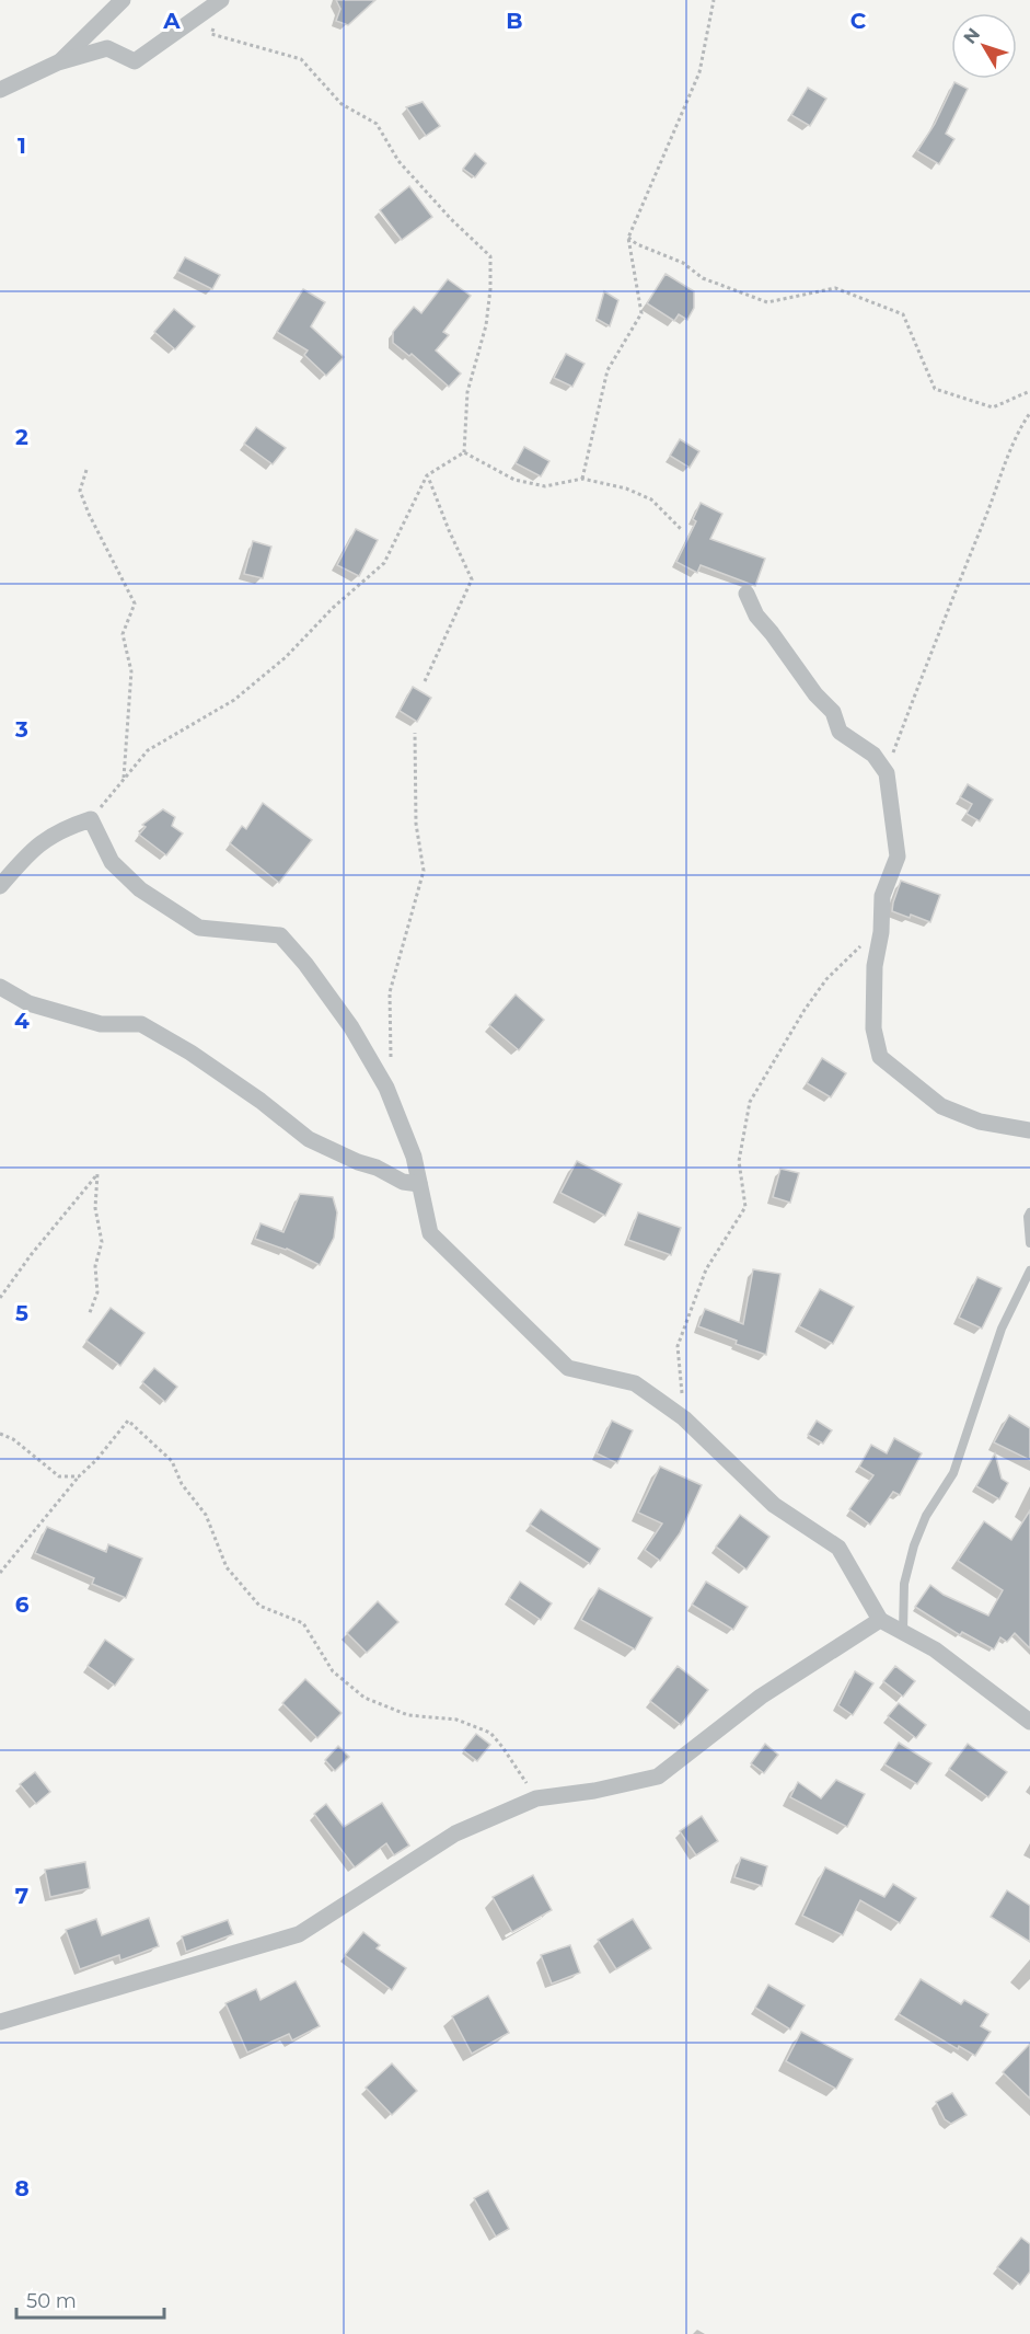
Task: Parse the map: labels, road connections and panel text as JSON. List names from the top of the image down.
{
  "scale_bar": "50 m",
  "north": "top left",
  "grid": {
    "columns": ["A", "B", "C"],
    "rows": [
      "1",
      "2",
      "3",
      "4",
      "5",
      "6",
      "7",
      "8"
    ]
  }
}
